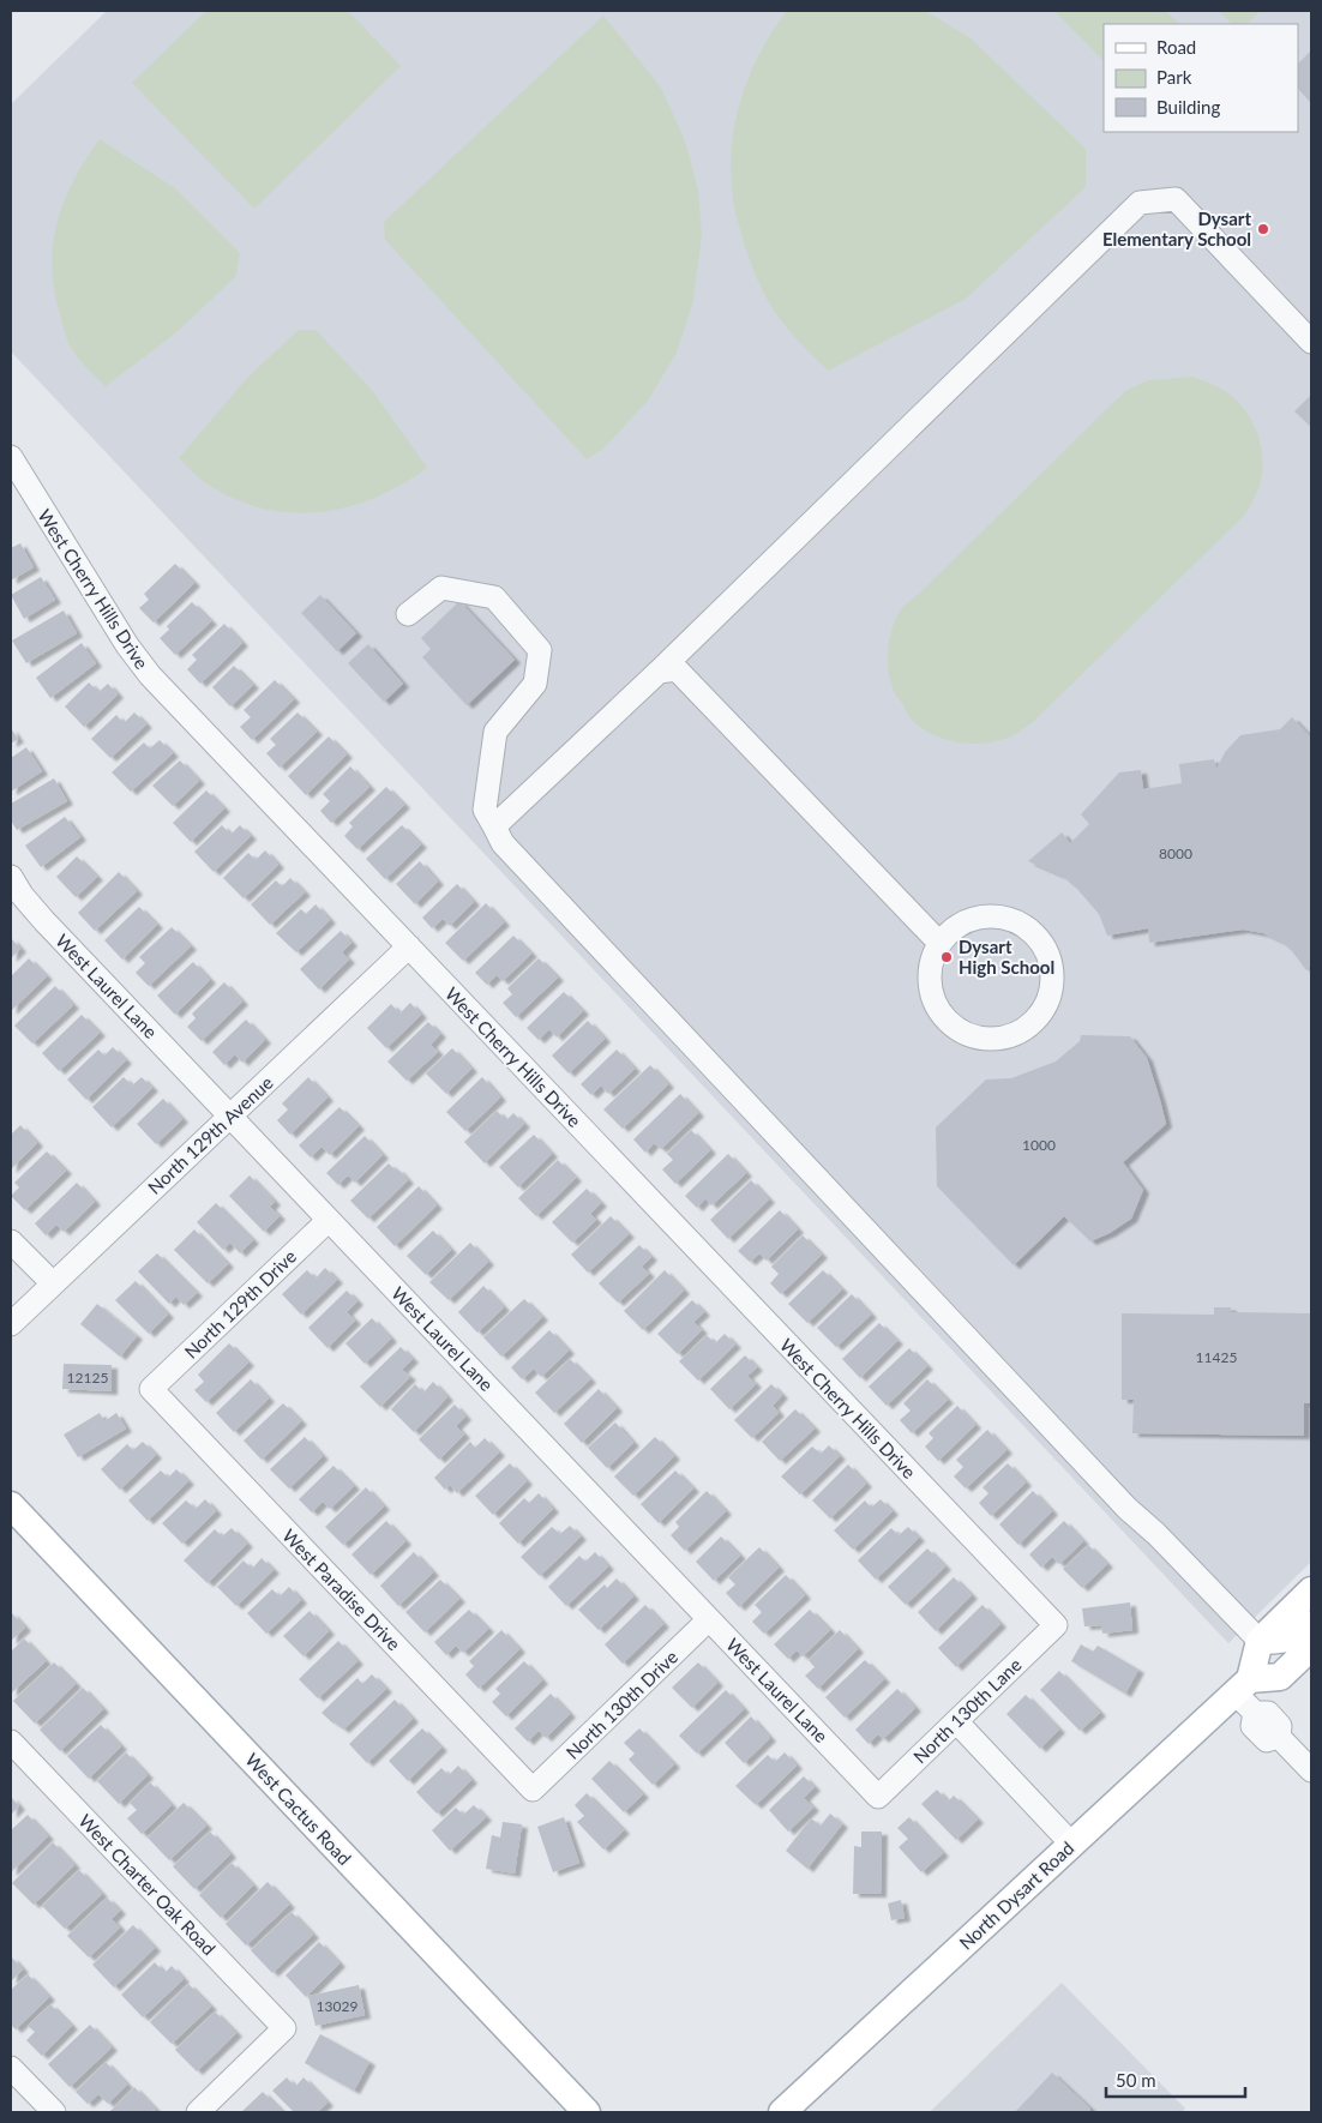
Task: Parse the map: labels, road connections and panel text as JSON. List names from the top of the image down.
{
  "streets": {
    "main road": ["West Cactus Road", "North Dysart Road"],
    "street": [
      "West Cherry Hills Drive",
      "West Laurel Lane",
      "North 129th Avenue",
      "North 129th Drive",
      "West Paradise Drive",
      "North 130th Drive",
      "North 130th Lane",
      "West Charter Oak Road"
    ]
  },
  "crossings": [
    ["West Cherry Hills Drive", "North 129th Avenue"],
    ["West Cherry Hills Drive", "North 130th Lane"],
    ["West Laurel Lane", "North 129th Avenue"],
    ["West Laurel Lane", "North 129th Drive"],
    ["West Laurel Lane", "North 130th Drive"],
    ["West Laurel Lane", "North 130th Lane"],
    ["North 129th Drive", "West Paradise Drive"],
    ["West Paradise Drive", "North 130th Drive"]
  ],
  "places": ["Dysart Elementary School", "Dysart High School"],
  "house_numbers": [
    "8000",
    "1000",
    "11425",
    "12125",
    "13029"
  ],
  "legend": ["Road", "Park", "Building"],
  "scale_bar": "50 m"
}
